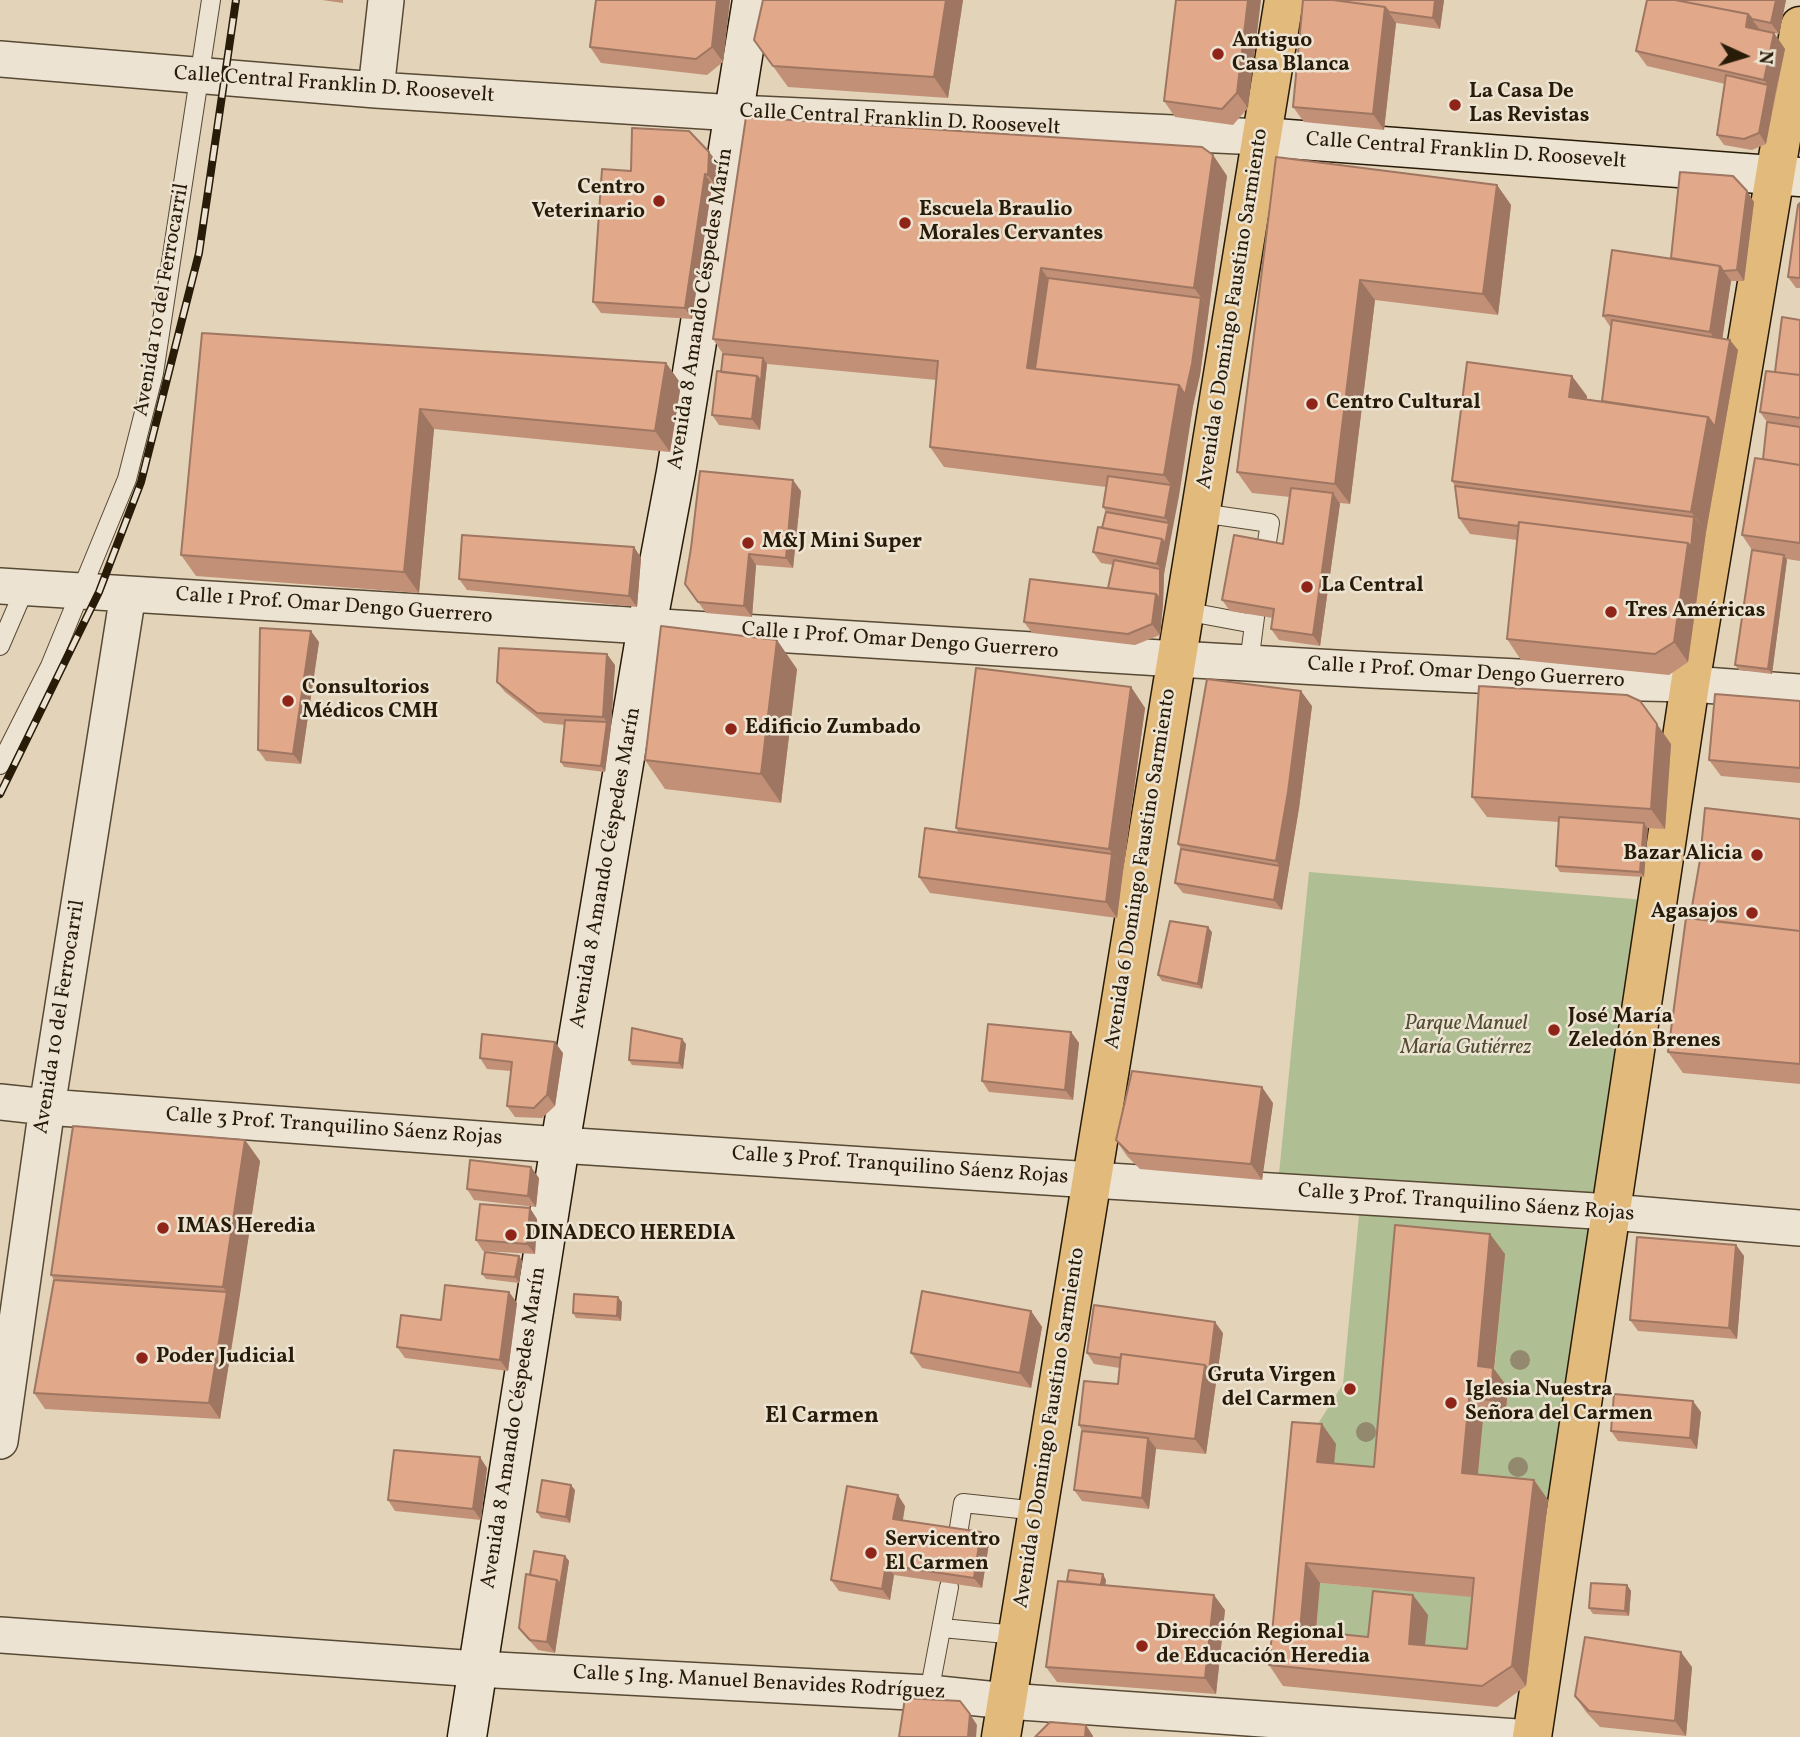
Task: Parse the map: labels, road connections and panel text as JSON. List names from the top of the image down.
{
  "streets": {
    "main road": ["Avenida 6 Domingo Faustino Sarmiento"],
    "street": [
      "Calle Central Franklin D. Roosevelt",
      "Avenida 10 del Ferrocarril",
      "Avenida 8 Amando Céspedes Marín",
      "Calle 1 Prof. Omar Dengo Guerrero",
      "Calle 3 Prof. Tranquilino Sáenz Rojas",
      "Calle 5 Ing. Manuel Benavides Rodríguez"
    ]
  },
  "crossings": [
    ["Calle Central Franklin D. Roosevelt", "Avenida 10 del Ferrocarril"],
    ["Calle Central Franklin D. Roosevelt", "Avenida 8 Amando Céspedes Marín"],
    ["Calle Central Franklin D. Roosevelt", "Avenida 6 Domingo Faustino Sarmiento"],
    ["Avenida 10 del Ferrocarril", "Calle 1 Prof. Omar Dengo Guerrero"],
    ["Avenida 10 del Ferrocarril", "Calle 3 Prof. Tranquilino Sáenz Rojas"],
    ["Avenida 8 Amando Céspedes Marín", "Calle 1 Prof. Omar Dengo Guerrero"],
    ["Avenida 8 Amando Céspedes Marín", "Calle 3 Prof. Tranquilino Sáenz Rojas"],
    ["Avenida 8 Amando Céspedes Marín", "Calle 5 Ing. Manuel Benavides Rodríguez"],
    ["Avenida 6 Domingo Faustino Sarmiento", "Calle 1 Prof. Omar Dengo Guerrero"],
    ["Avenida 6 Domingo Faustino Sarmiento", "Calle 3 Prof. Tranquilino Sáenz Rojas"],
    ["Avenida 6 Domingo Faustino Sarmiento", "Calle 5 Ing. Manuel Benavides Rodríguez"]
  ],
  "districts": ["El Carmen"],
  "parks": ["Parque Manuel María Gutiérrez"],
  "places": [
    "Antiguo Casa Blanca",
    "La Casa De Las Revistas",
    "Centro Veterinario",
    "Escuela Braulio Morales Cervantes",
    "Centro Cultural",
    "M&J Mini Super",
    "La Central",
    "Tres Américas",
    "Consultorios Médicos CMH",
    "Edificio Zumbado",
    "Bazar Alicia",
    "Agasajos",
    "José María Zeledón Brenes",
    "IMAS Heredia",
    "DINADECO HEREDIA",
    "Poder Judicial",
    "Gruta Virgen del Carmen",
    "Iglesia Nuestra Señora del Carmen",
    "Servicentro El Carmen",
    "Dirección Regional de Educación Heredia"
  ],
  "north": "right"
}
